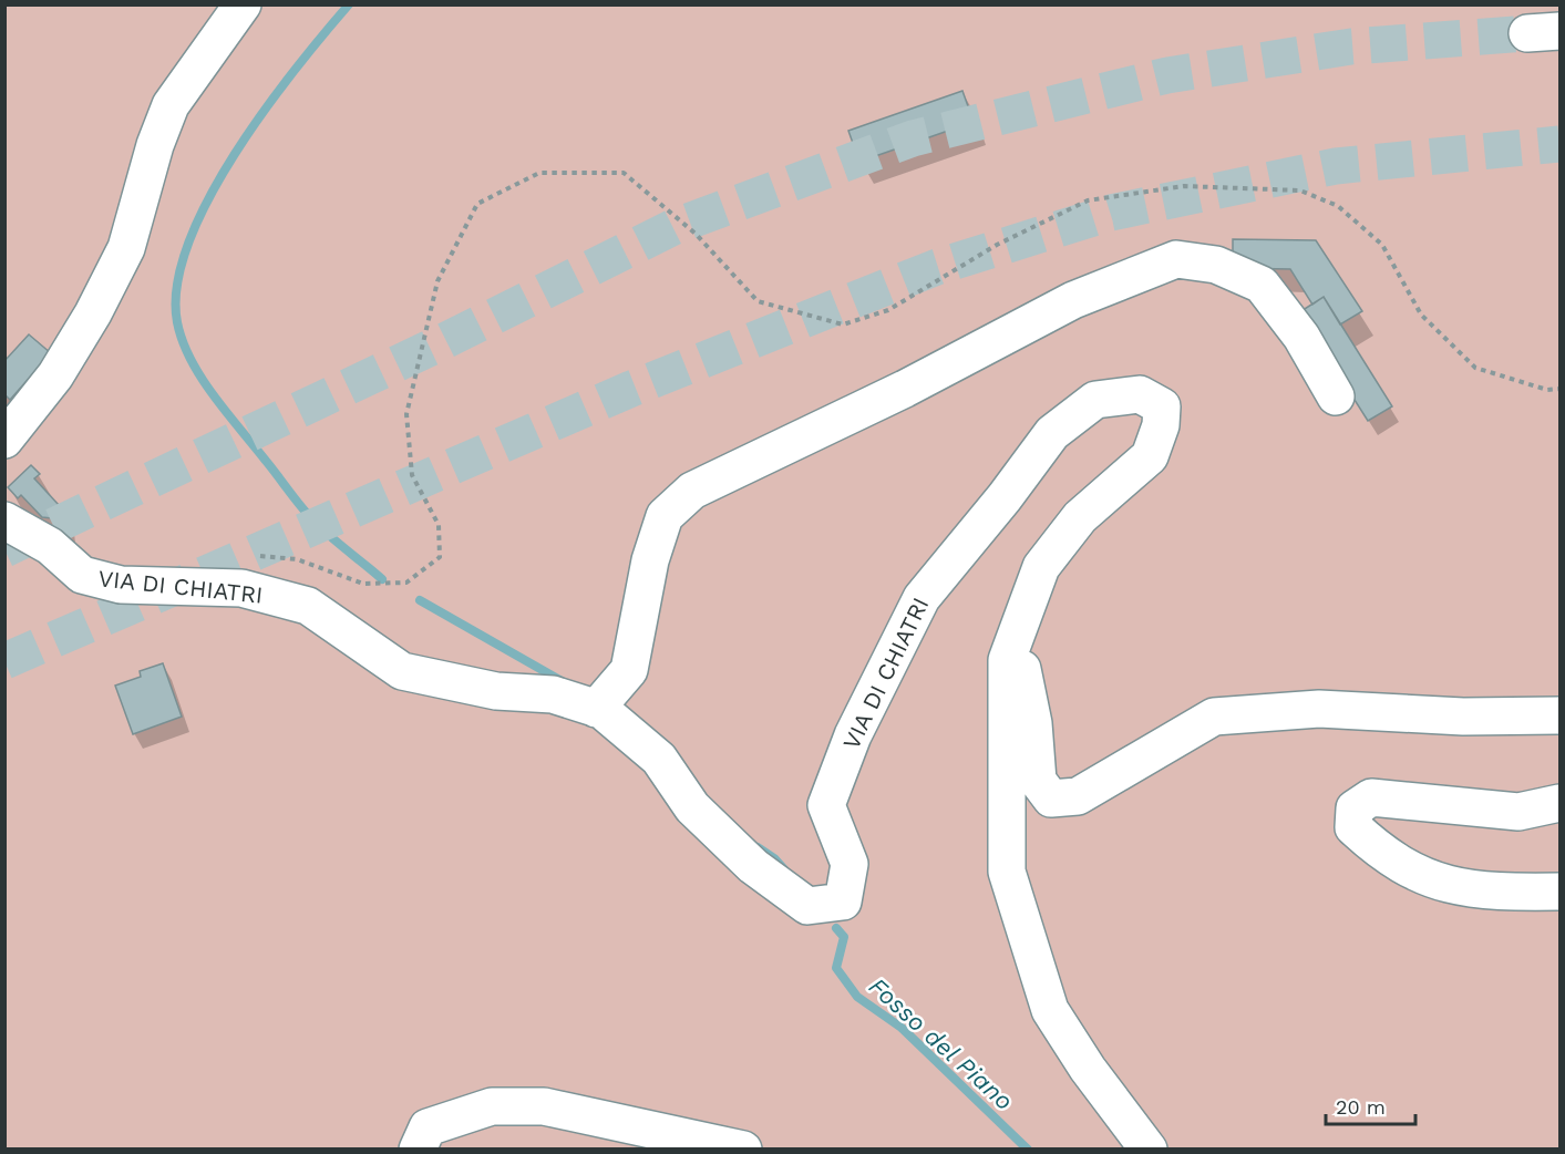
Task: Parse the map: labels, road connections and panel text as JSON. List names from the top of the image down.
{
  "streets": {
    "street": ["VIA DI CHIATRI"]
  },
  "water": ["Fosso del Piano"],
  "scale_bar": "20 m"
}
